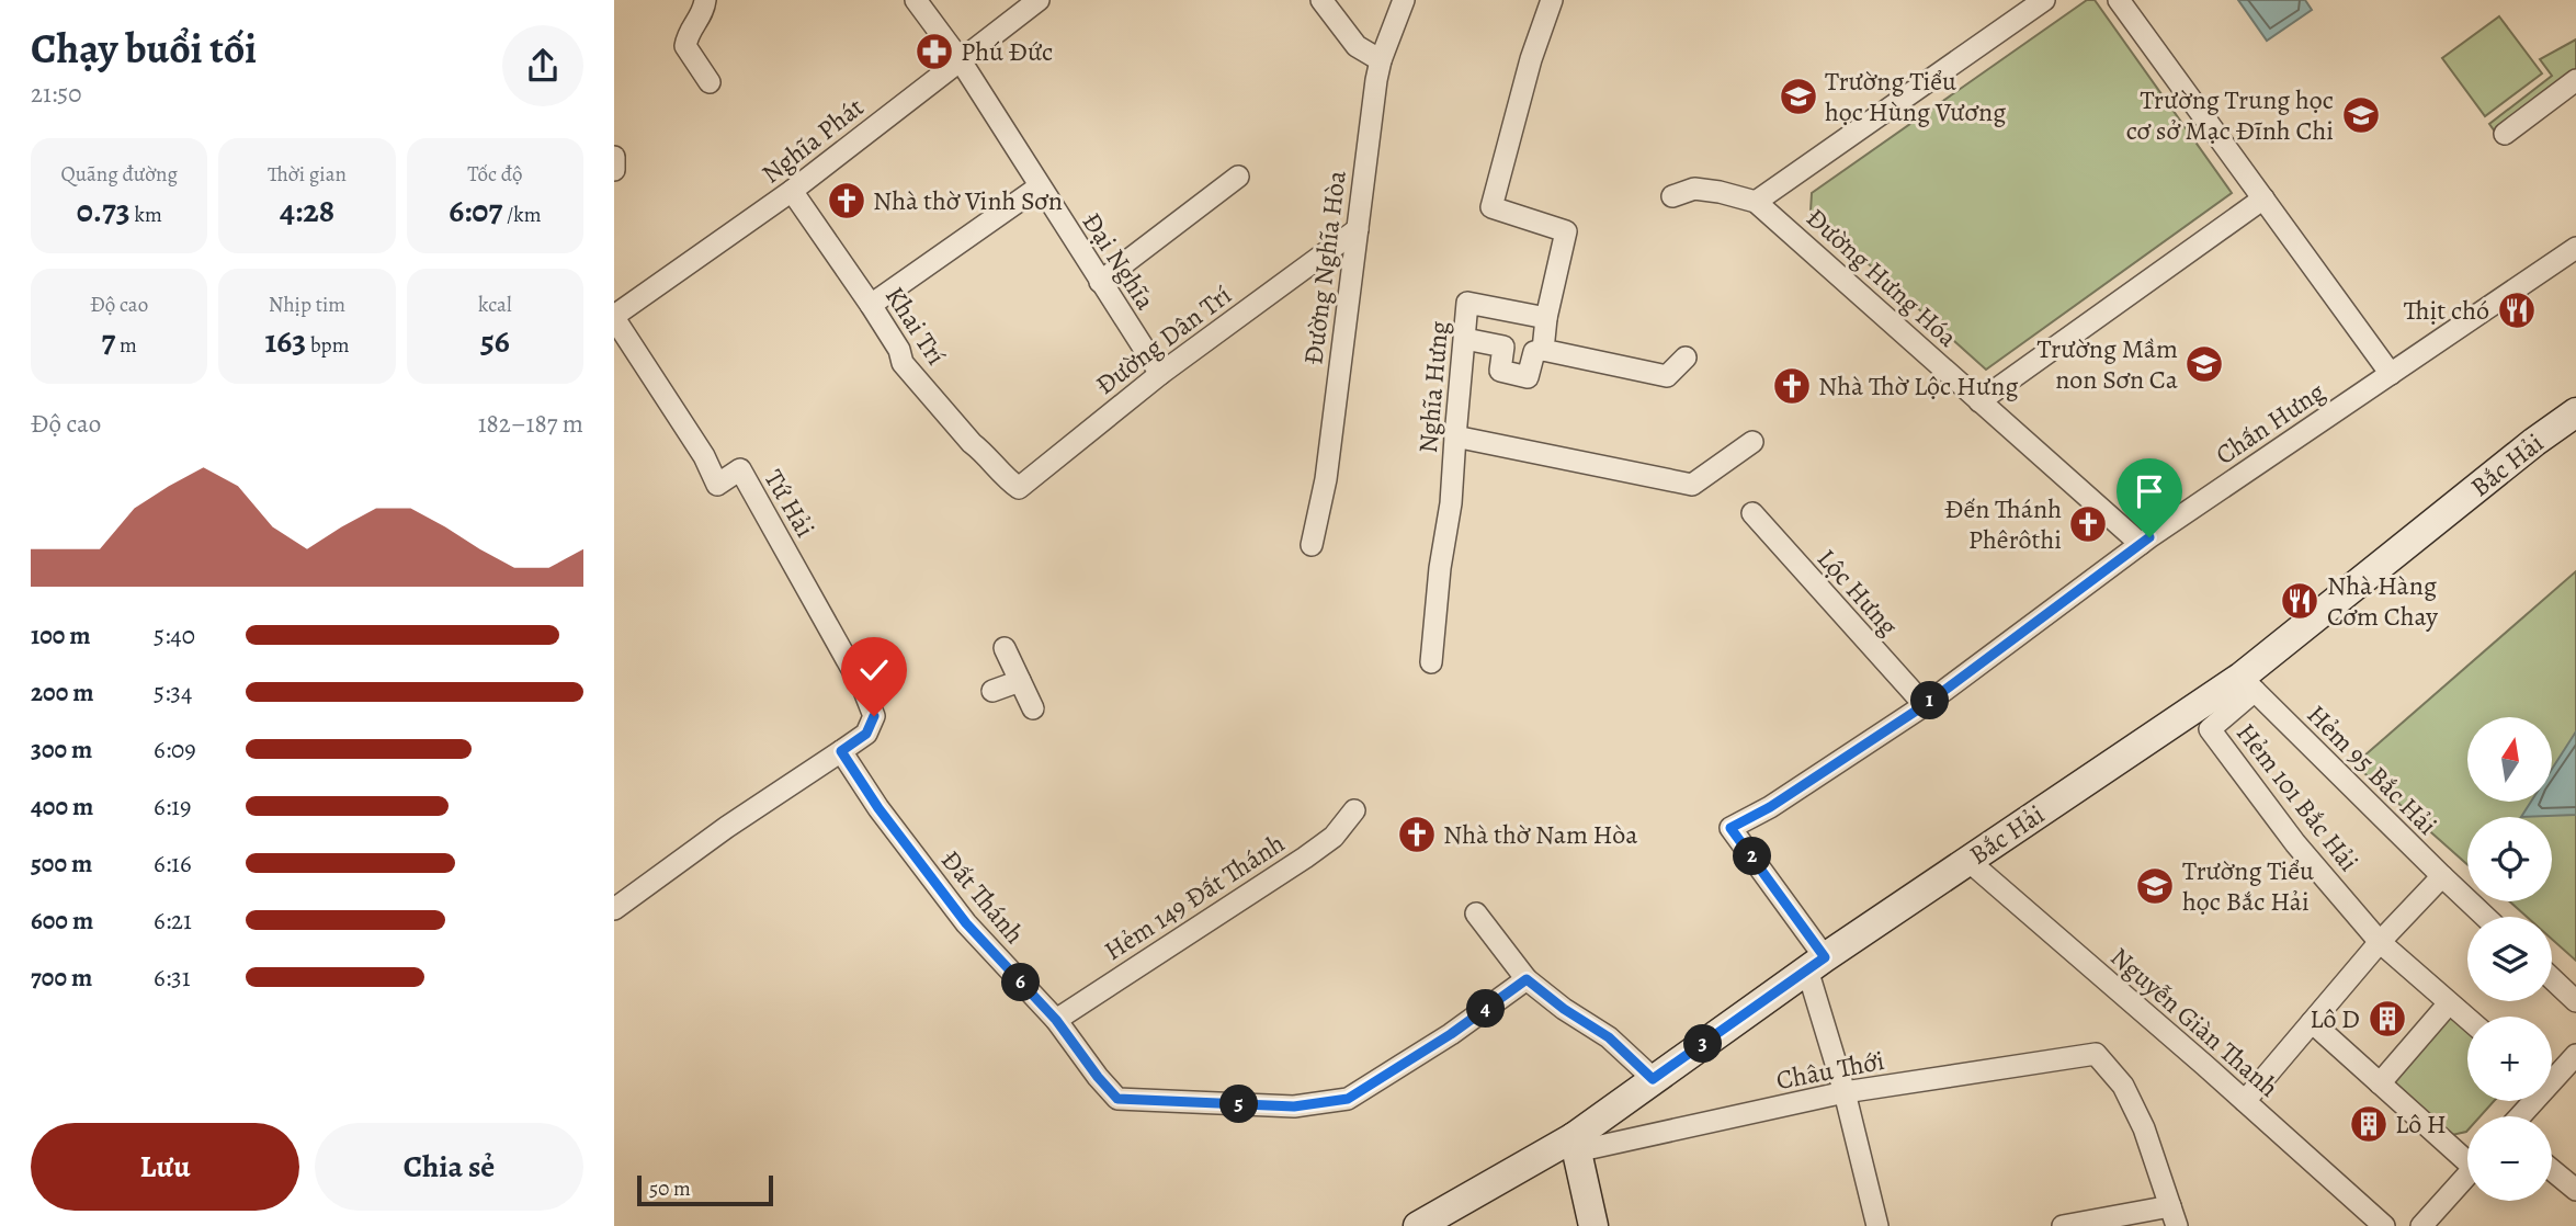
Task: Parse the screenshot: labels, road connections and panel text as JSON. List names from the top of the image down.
{
  "streets": {
    "street": [
      "Nghĩa Phát",
      "Đại Nghĩa",
      "Đường Nghĩa Hòa",
      "Đường Hưng Hóa",
      "Khai Trí",
      "Đường Dân Trí",
      "Nghĩa Hưng",
      "Chấn Hưng",
      "Bắc Hải",
      "Tứ Hải",
      "Lộc Hưng",
      "Hẻm 95 Bắc Hải",
      "Hẻm 101 Bắc Hải",
      "Đất Thánh",
      "Hẻm 149 Đất Thánh",
      "Nguyễn Giàn Thanh",
      "Châu Thới"
    ]
  },
  "crossings": [
    ["Nghĩa Phát", "Đại Nghĩa"],
    ["Nghĩa Phát", "Khai Trí"],
    ["Nghĩa Phát", "Tứ Hải"],
    ["Đại Nghĩa", "Đường Dân Trí"],
    ["Đường Nghĩa Hòa", "Đường Dân Trí"],
    ["Đường Hưng Hóa", "Chấn Hưng"],
    ["Khai Trí", "Đường Dân Trí"],
    ["Chấn Hưng", "Bắc Hải"],
    ["Chấn Hưng", "Lộc Hưng"],
    ["Bắc Hải", "Hẻm 95 Bắc Hải"],
    ["Bắc Hải", "Hẻm 101 Bắc Hải"],
    ["Bắc Hải", "Nguyễn Giàn Thanh"],
    ["Bắc Hải", "Châu Thới"],
    ["Tứ Hải", "Đất Thánh"],
    ["Hẻm 95 Bắc Hải", "Hẻm 101 Bắc Hải"],
    ["Đất Thánh", "Hẻm 149 Đất Thánh"]
  ],
  "places": {
    "pharmacy": ["Phú Đức"],
    "school or university": [
      "Trường Tiểu học Hùng Vương",
      "Trường Trung học cơ sở Mạc Đĩnh Chi",
      "Trường Mầm non Sơn Ca",
      "Trường Tiểu học Bắc Hải"
    ],
    "church": [
      "Nhà thờ Vinh Sơn",
      "Nhà Thờ Lộc Hưng",
      "Đến Thánh Phêrôthi",
      "Nhà thờ Nam Hòa"
    ],
    "restaurant": ["Thịt chó", "Nhà Hàng Cơm Chay"],
    "building": ["Lô D", "Lô H"]
  },
  "scale_bar": "50 m",
  "north": "top",
  "page": {
    "heading": ["Chạy buổi tối", "21:50"],
    "stats": [
      ["Quãng đường", "0.73 km"],
      ["Thời gian", "4:28"],
      ["Tốc độ", "6:07 /km"],
      ["Độ cao", "7 m"],
      ["Nhịp tim", "163 bpm"],
      ["kcal", "56"]
    ],
    "chart": ["Độ cao", "182–187 m"],
    "list": [
      {
        "name": "100 m",
        "note": "5:40"
      },
      {
        "name": "200 m",
        "note": "5:34"
      },
      {
        "name": "300 m",
        "note": "6:09"
      },
      {
        "name": "400 m",
        "note": "6:19"
      },
      {
        "name": "500 m",
        "note": "6:16"
      },
      {
        "name": "600 m",
        "note": "6:21"
      },
      {
        "name": "700 m",
        "note": "6:31"
      }
    ],
    "pins": [
      "1",
      "2",
      "6",
      "4",
      "3",
      "5"
    ],
    "map_buttons": ["+", "−"],
    "buttons": ["Lưu", "Chia sẻ"],
    "scale": "50 m"
  }
}
